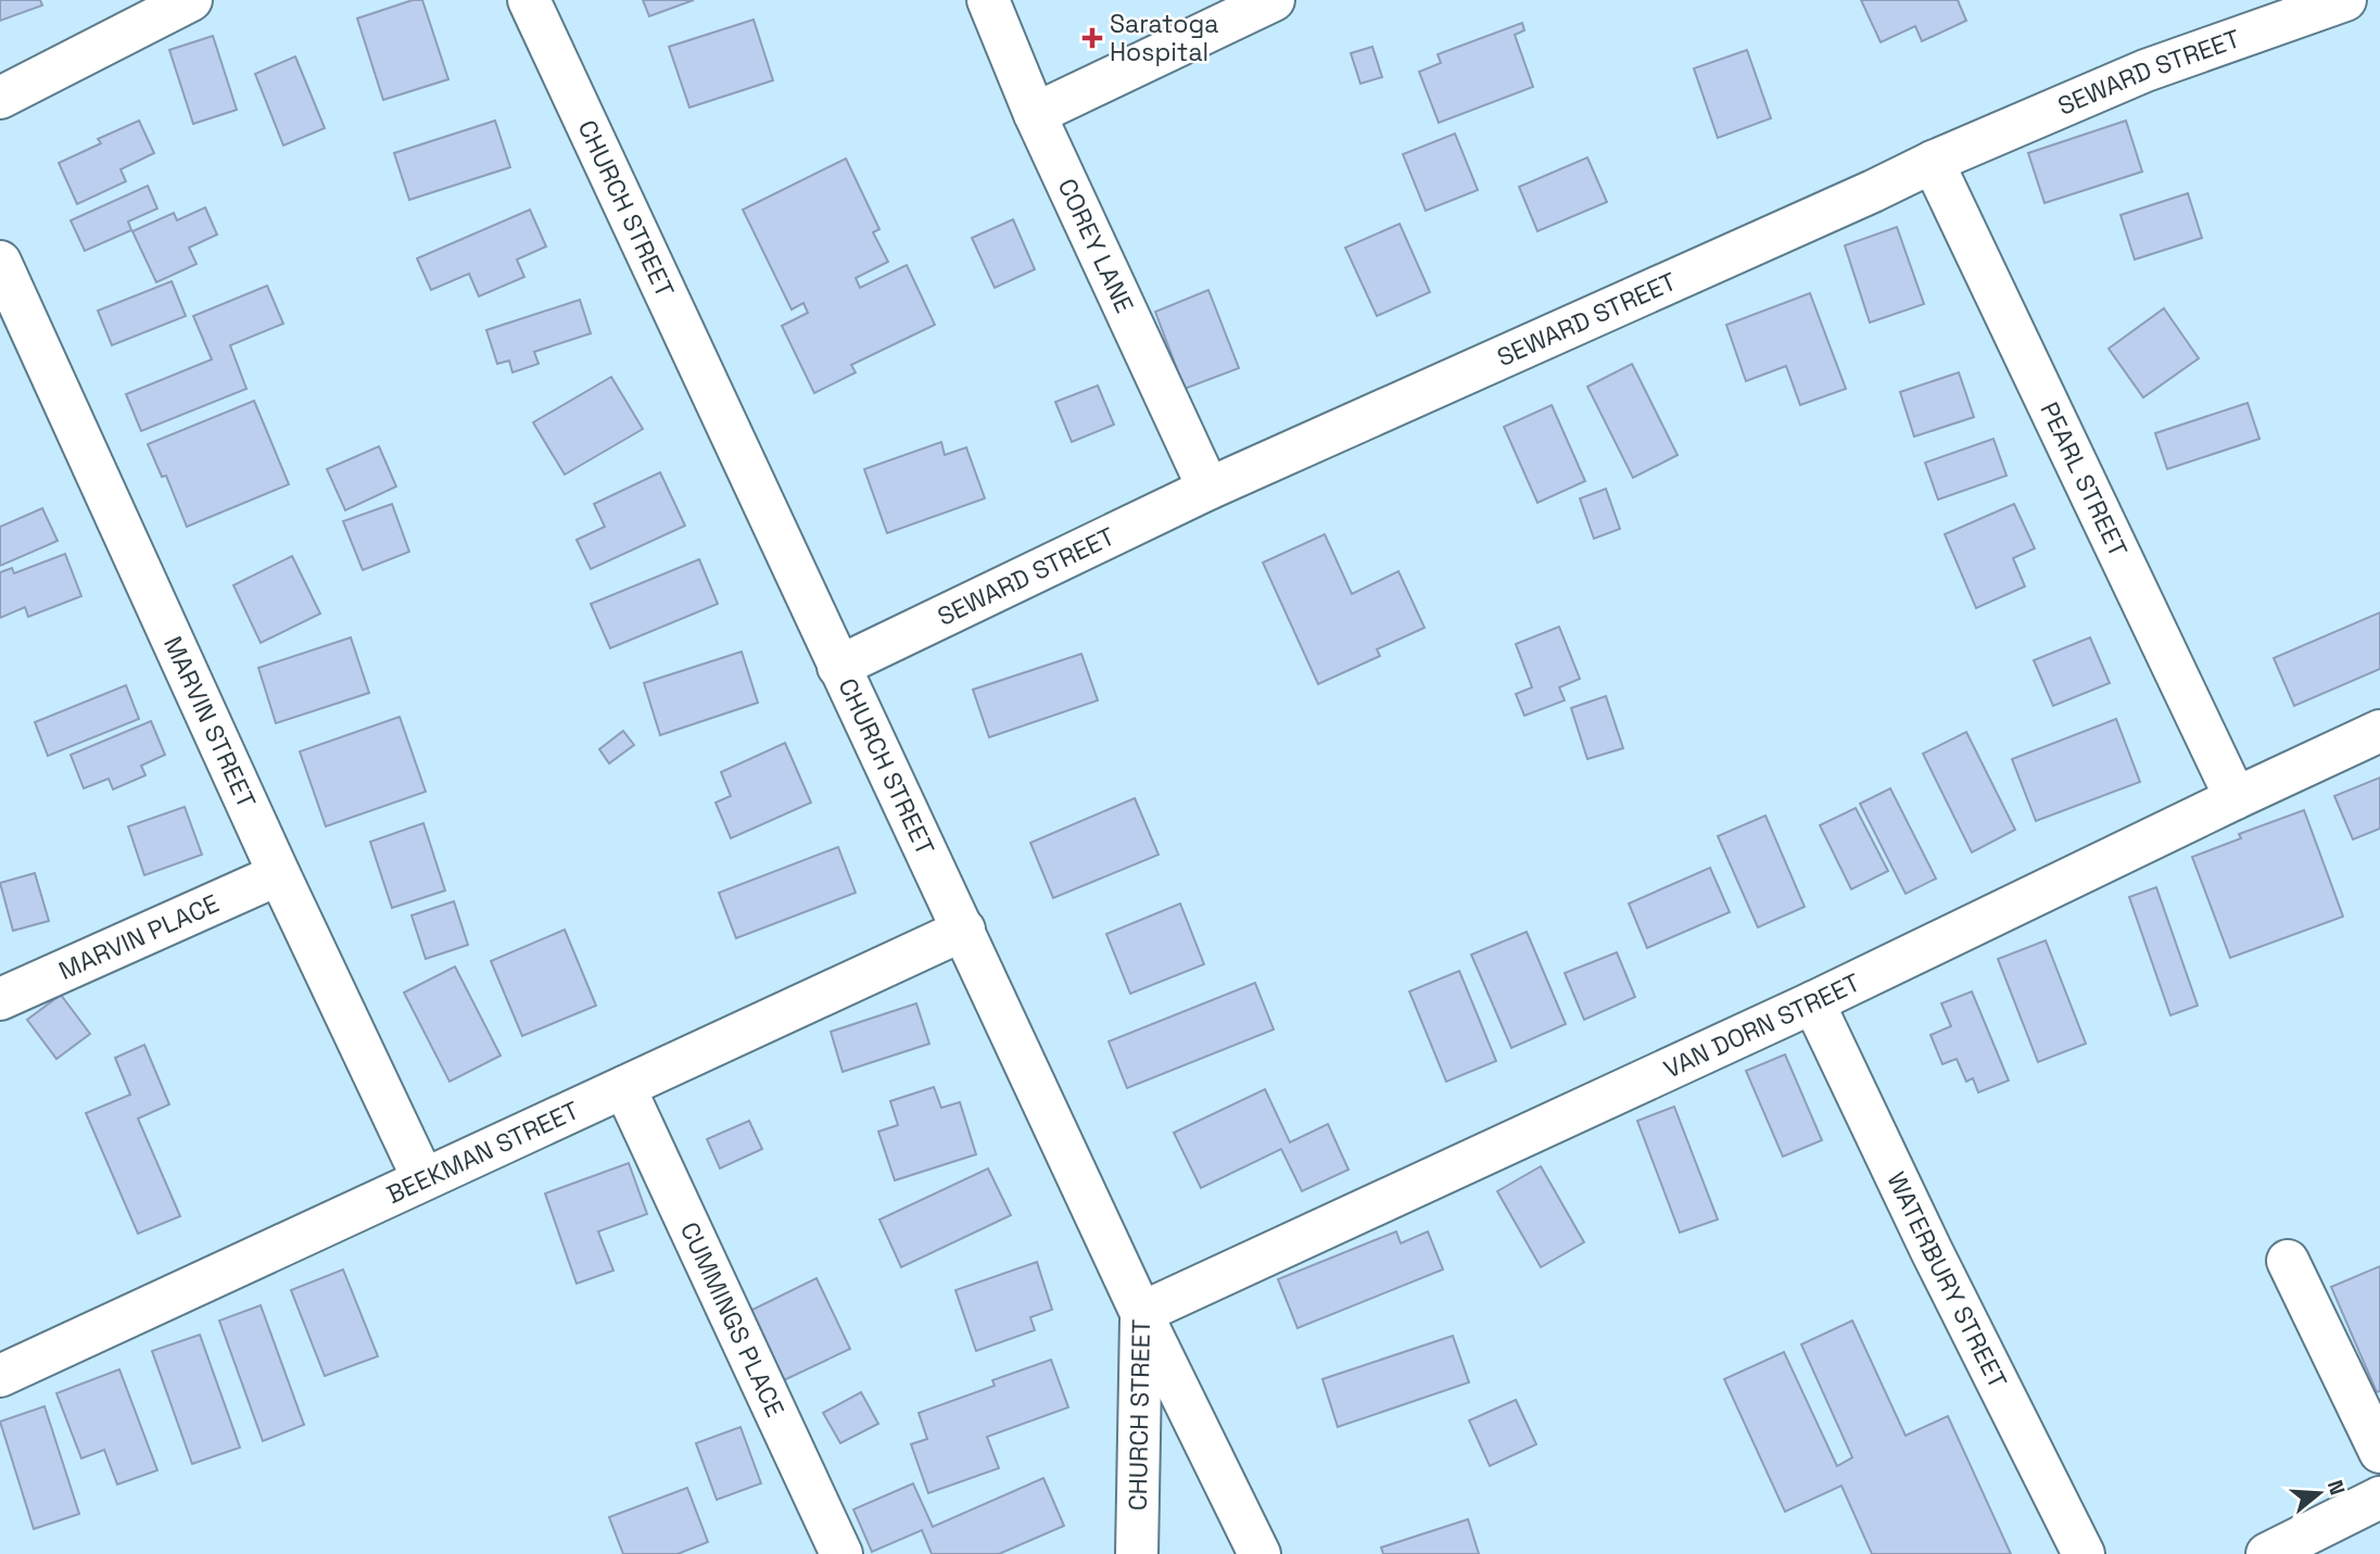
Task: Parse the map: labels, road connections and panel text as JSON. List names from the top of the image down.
{
  "streets": {
    "street": [
      "SEWARD STREET",
      "CHURCH STREET",
      "COREY LANE",
      "PEARL STREET",
      "MARVIN STREET",
      "MARVIN PLACE",
      "VAN DORN STREET",
      "BEEKMAN STREET",
      "WATERBURY STREET",
      "CUMMINGS PLACE"
    ]
  },
  "crossings": [
    ["SEWARD STREET", "CHURCH STREET"],
    ["SEWARD STREET", "COREY LANE"],
    ["SEWARD STREET", "PEARL STREET"],
    ["CHURCH STREET", "VAN DORN STREET"],
    ["CHURCH STREET", "BEEKMAN STREET"],
    ["PEARL STREET", "VAN DORN STREET"],
    ["MARVIN STREET", "MARVIN PLACE"],
    ["MARVIN STREET", "BEEKMAN STREET"],
    ["VAN DORN STREET", "WATERBURY STREET"],
    ["BEEKMAN STREET", "CUMMINGS PLACE"]
  ],
  "places": {
    "health": ["Saratoga Hospital"]
  },
  "north": "right"
}
